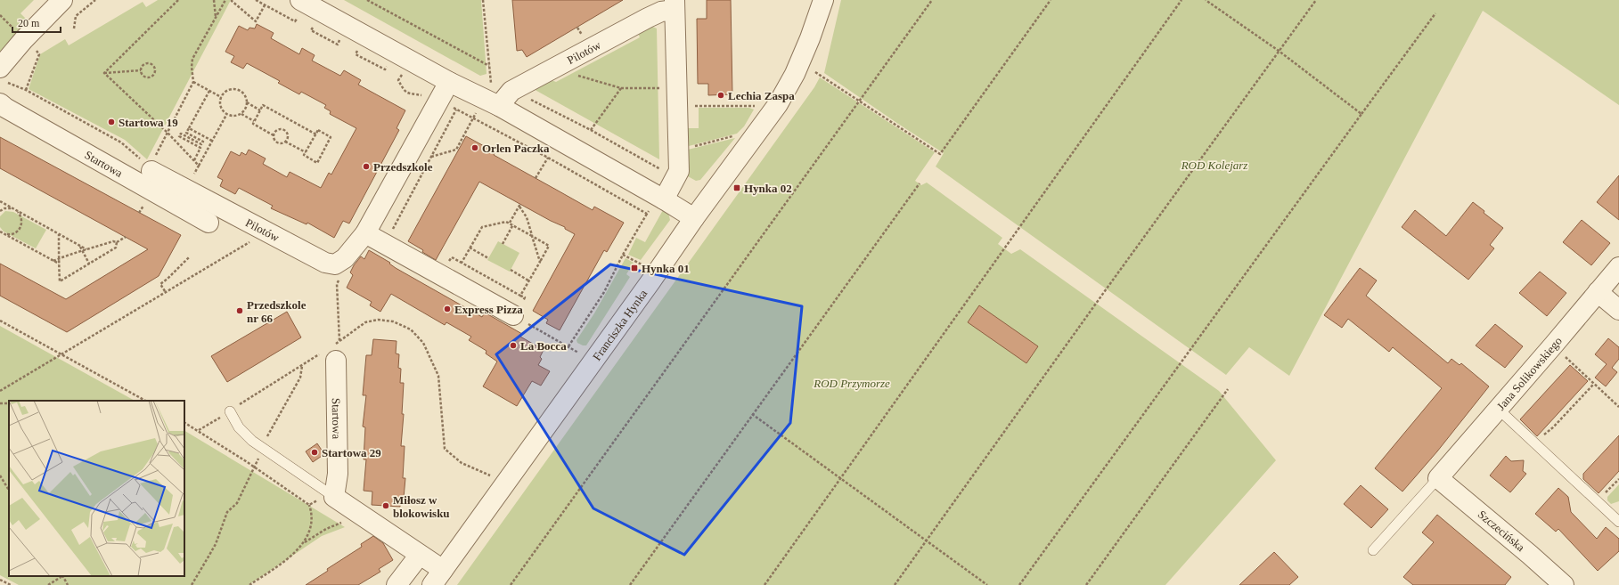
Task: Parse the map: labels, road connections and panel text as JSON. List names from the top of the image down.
{
  "streets": {
    "street": [
      "Pilotów",
      "Startowa",
      "Franciszka Hynka",
      "Jana Solikowskiego",
      "Szczecińska"
    ]
  },
  "crossings": [
    ["Jana Solikowskiego", "Szczecińska"]
  ],
  "parks": ["ROD Kolejarz", "ROD Przymorze"],
  "places": {
    "other": [
      "Lechia Zaspa",
      "Startowa 19",
      "Orlen Paczka",
      "Przedszkole",
      "Express Pizza",
      "Przedszkole nr 66",
      "La Bocca",
      "Startowa 29",
      "Miłosz w blokowisku"
    ],
    "transit": ["Hynka 02", "Hynka 01"]
  },
  "scale_bar": "20 m"
}
